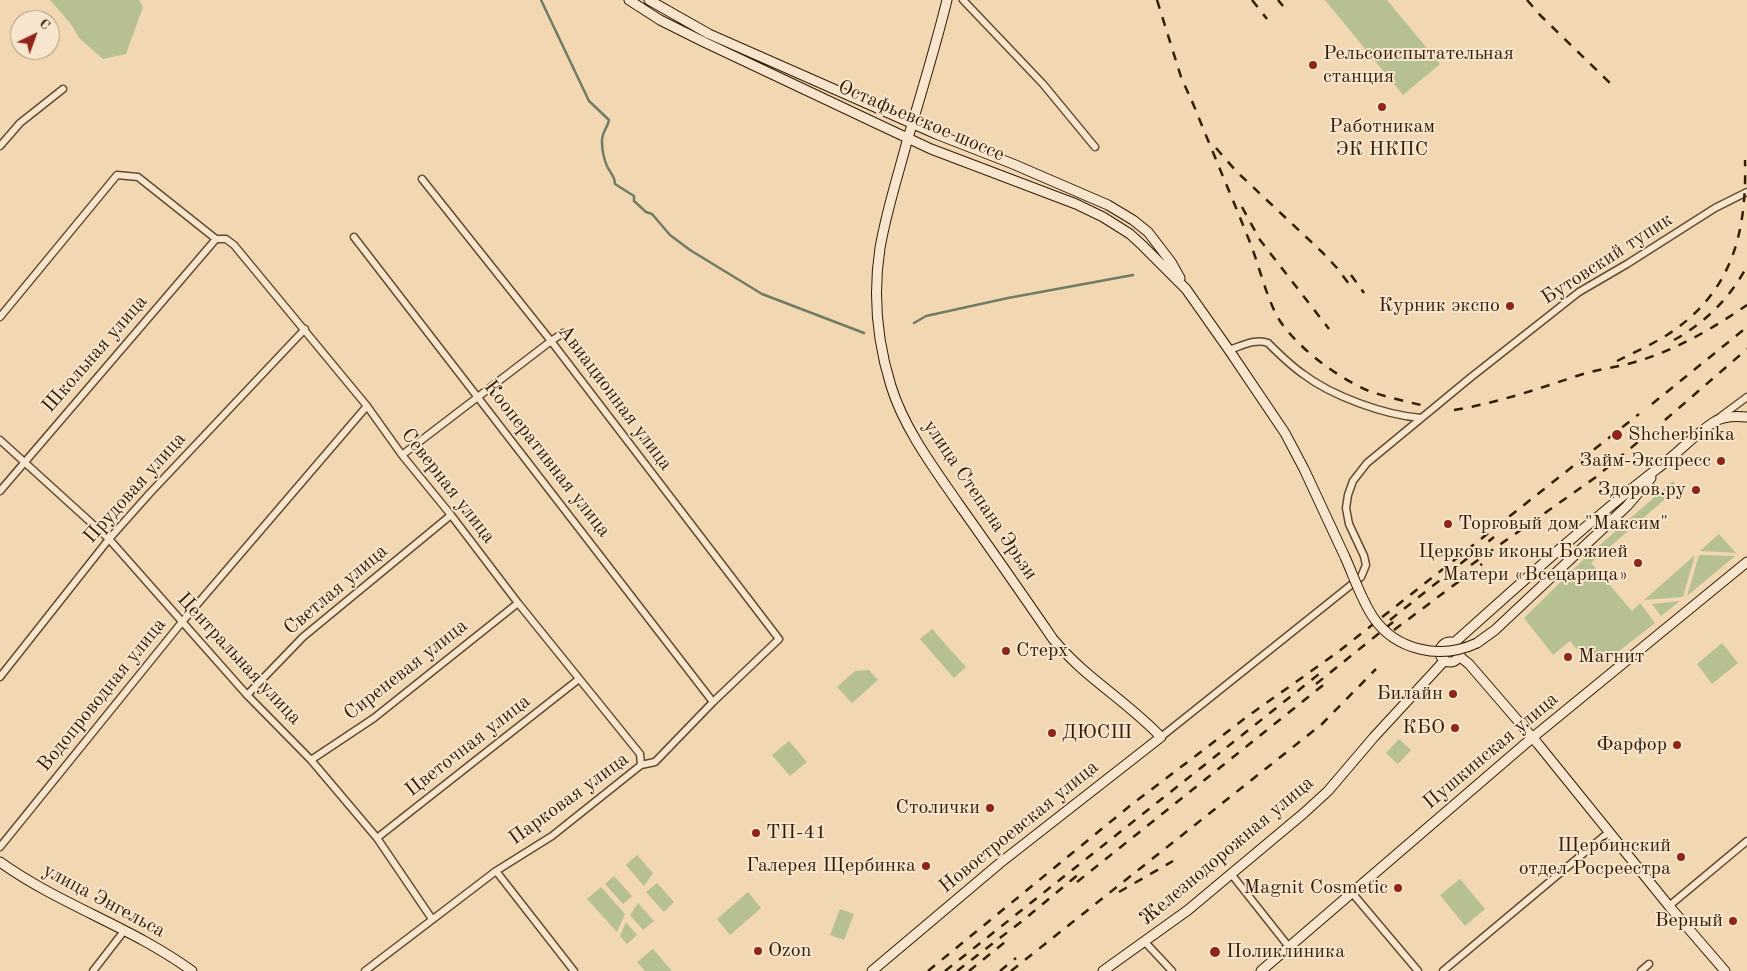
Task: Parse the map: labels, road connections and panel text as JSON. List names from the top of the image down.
{
  "streets": {
    "main road": [
      "Остафьевское шоссе",
      "улица Степана Эрьзи",
      "Пушкинская улица",
      "Новостроевская улица",
      "Железнодорожная улица",
      "улица Энгельса"
    ],
    "street": [
      "Бутовский тупик",
      "Школьная улица",
      "Авиационная улица",
      "Кооперативная улица",
      "Северная улица",
      "Прудовая улица",
      "Светлая улица",
      "Центральная улица",
      "Сиреневая улица",
      "Водопроводная улица",
      "Цветочная улица",
      "Парковая улица"
    ]
  },
  "crossings": [
    ["Остафьевское шоссе", "улица Степана Эрьзи"],
    ["Остафьевское шоссе", "Железнодорожная улица"],
    ["Бутовский тупик", "Новостроевская улица"],
    ["Школьная улица", "Северная улица"],
    ["Школьная улица", "Центральная улица"],
    ["Авиационная улица", "Парковая улица"],
    ["Кооперативная улица", "Парковая улица"],
    ["Северная улица", "Прудовая улица"],
    ["Северная улица", "Светлая улица"],
    ["Северная улица", "Сиреневая улица"],
    ["Северная улица", "Водопроводная улица"],
    ["Северная улица", "Цветочная улица"],
    ["Северная улица", "Парковая улица"],
    ["Прудовая улица", "Центральная улица"],
    ["улица Степана Эрьзи", "Новостроевская улица"],
    ["Светлая улица", "Центральная улица"],
    ["Центральная улица", "Сиреневая улица"],
    ["Центральная улица", "Водопроводная улица"],
    ["Центральная улица", "Цветочная улица"],
    ["Центральная улица", "Парковая улица"]
  ],
  "places": [
    "Рельсоиспытательная станция",
    "Работникам ЭК НКПС",
    "Курник экспо",
    "Shcherbinka",
    "Займ-Экспресс",
    "Здоров.ру",
    "Торговый дом \"Максим\"",
    "Церковь иконы Божией Матери «Всецарица»",
    "Стерх",
    "Магнит",
    "Билайн",
    "КБО",
    "ДЮСШ",
    "Фарфор",
    "Столички",
    "ТП-41",
    "Щербинский отдел Росреестра",
    "Галерея Щербинка",
    "Magnit Cosmetic",
    "Верный",
    "Ozon",
    "Поликлиника"
  ],
  "north": "top right"
}
